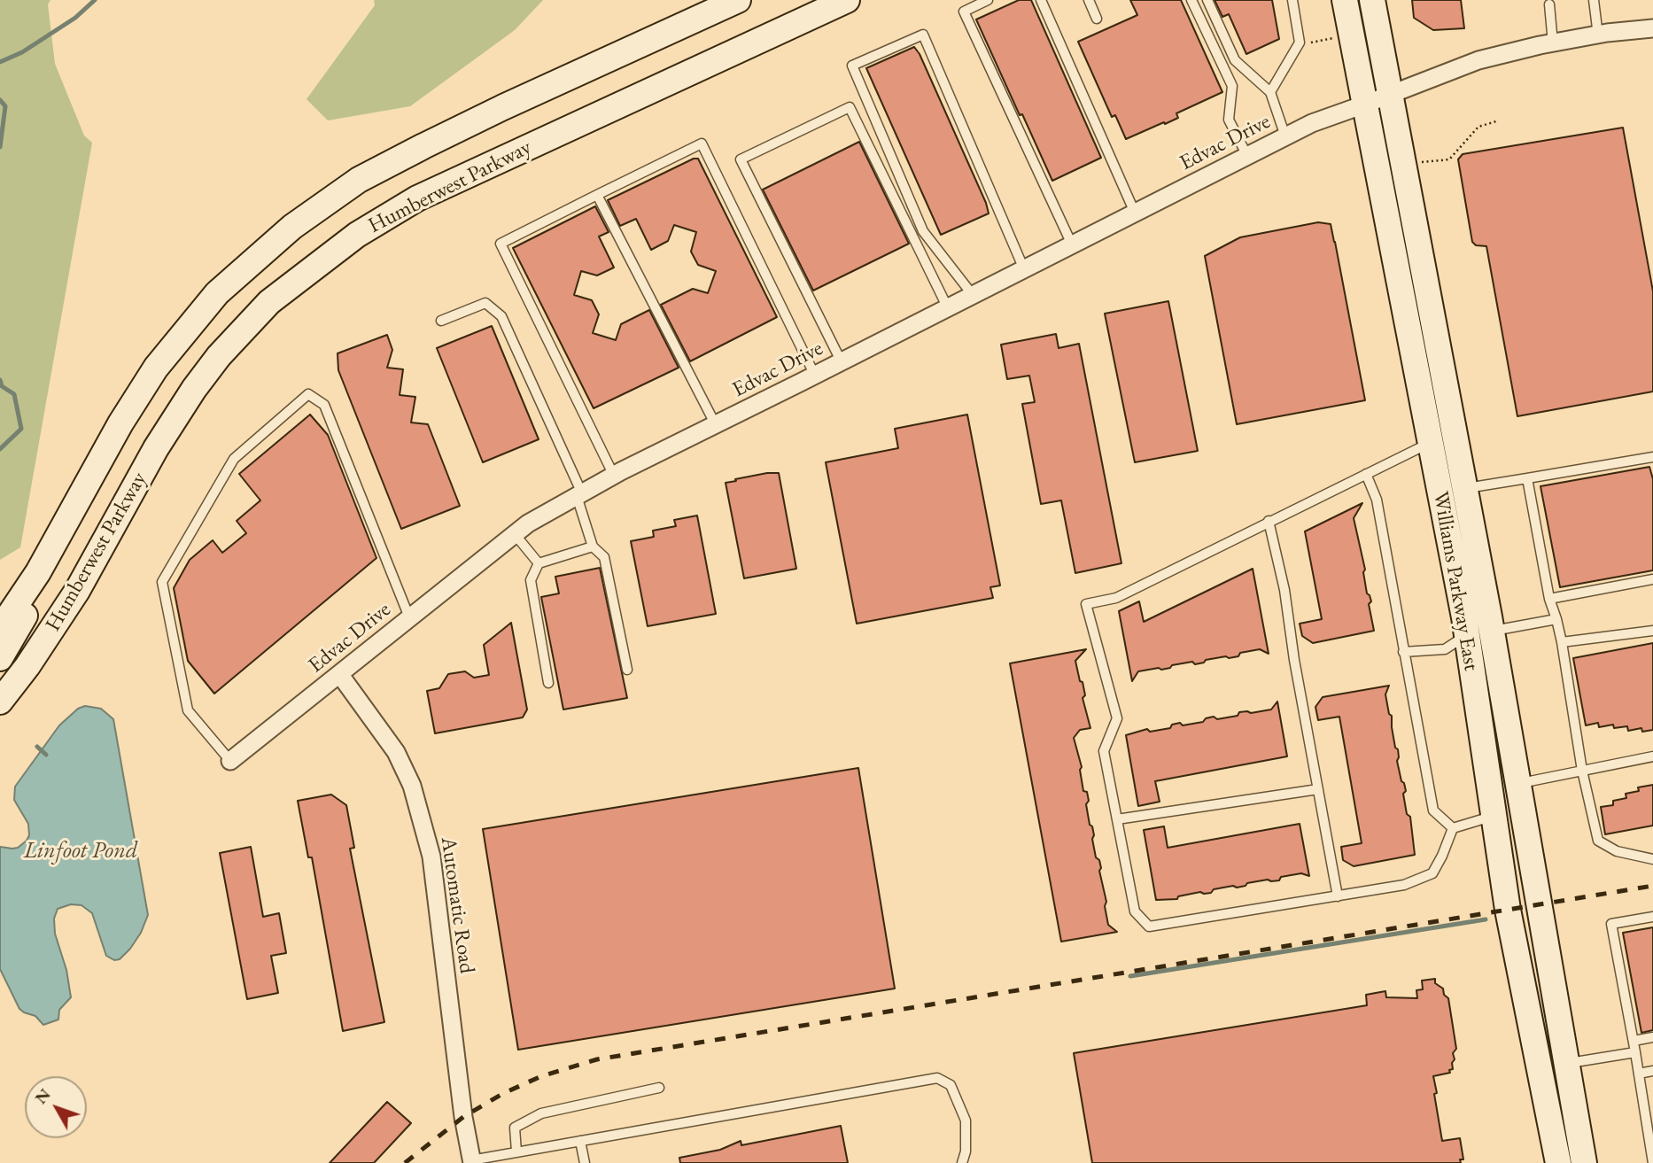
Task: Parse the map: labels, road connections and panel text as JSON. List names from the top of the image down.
{
  "streets": {
    "main road": ["Humberwest Parkway", "Williams Parkway East"],
    "street": ["Edvac Drive", "Automatic Road"]
  },
  "crossings": [
    ["Edvac Drive", "Williams Parkway East"],
    ["Edvac Drive", "Automatic Road"]
  ],
  "water": ["Linfoot Pond"],
  "north": "top left"
}
